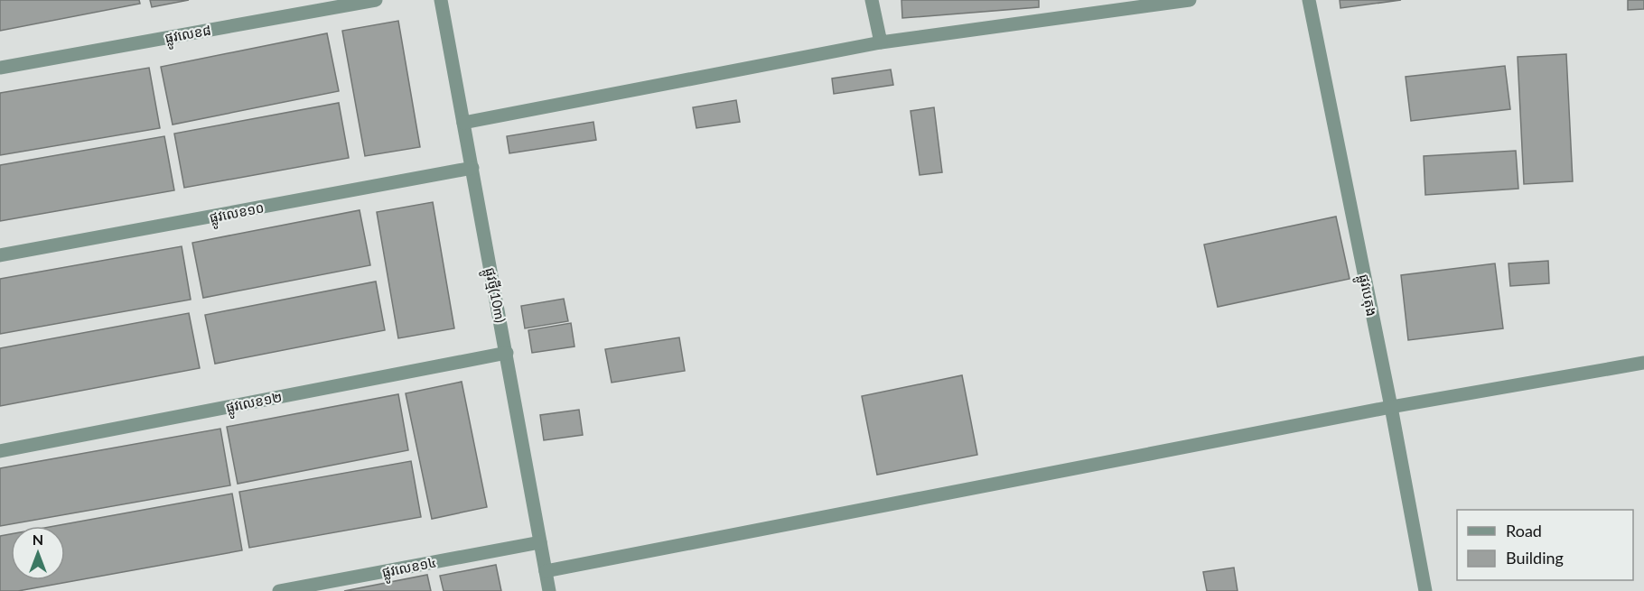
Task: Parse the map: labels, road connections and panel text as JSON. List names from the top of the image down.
{
  "streets": {
    "street": [
      "ផ្លូវលេខ៨",
      "ផ្លូវលេខ១០",
      "ផ្លូវថ្មី(10m)",
      "ផ្លូវបេតុង",
      "ផ្លូវលេខ១២",
      "ផ្លូវលេខ១៤"
    ]
  },
  "crossings": [
    ["ផ្លូវលេខ១០", "ផ្លូវថ្មី(10m)"],
    ["ផ្លូវថ្មី(10m)", "ផ្លូវលេខ១២"],
    ["ផ្លូវថ្មី(10m)", "ផ្លូវលេខ១៤"]
  ],
  "legend": ["Road", "Building"],
  "north": "top"
}
